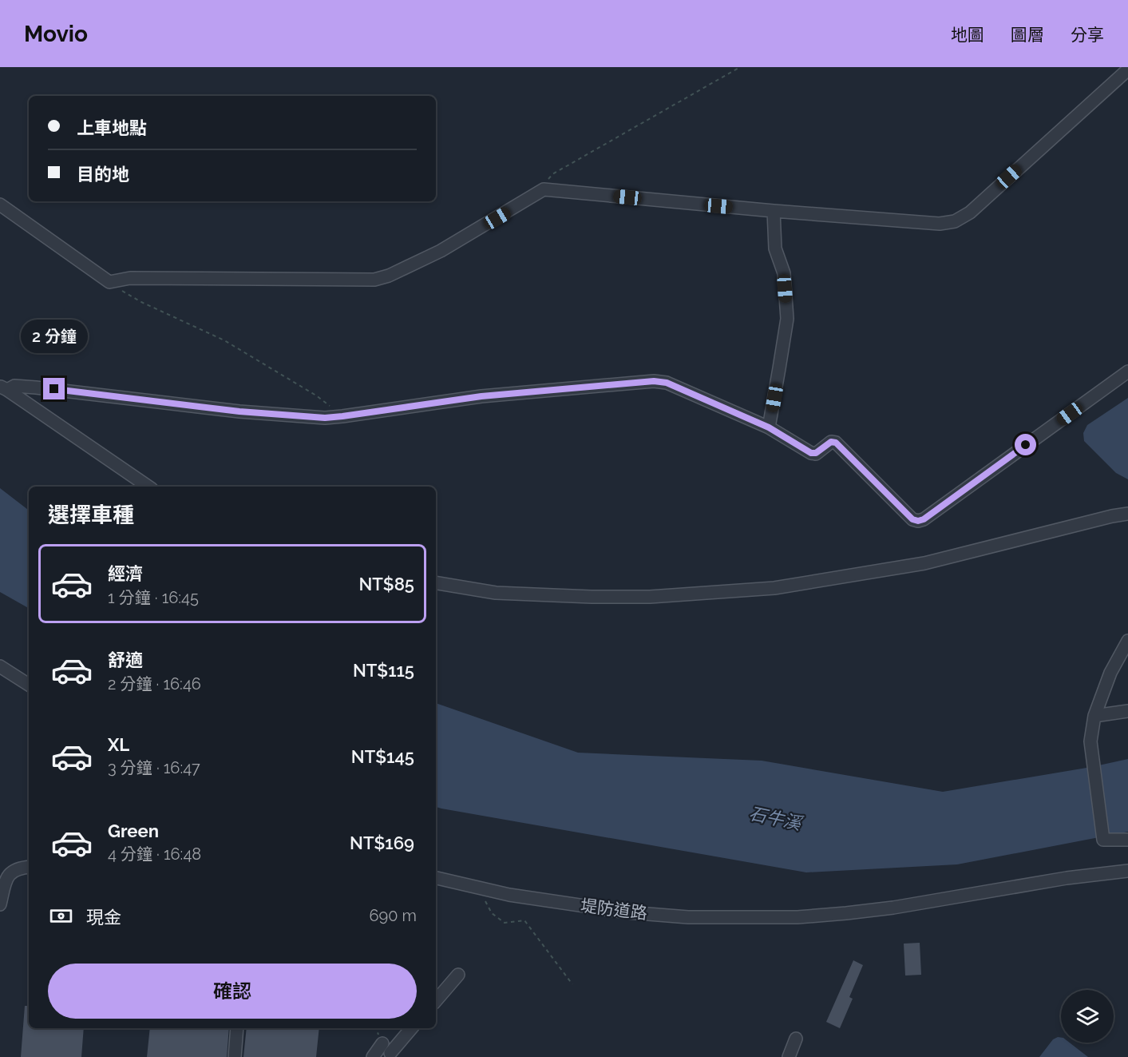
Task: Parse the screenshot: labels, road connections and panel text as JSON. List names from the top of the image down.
{
  "streets": {
    "street": ["堤防道路"]
  },
  "water": ["石牛溪"],
  "page": {
    "header": "Movio",
    "nav": ["地圖", "圖層", "分享"],
    "banner": ["上車地點", "目的地"],
    "bubble": "2 分鐘",
    "heading": "選擇車種",
    "list": [
      {
        "name": "經濟",
        "note": "1 分鐘 · 16:45",
        "value": "NT$85"
      },
      {
        "name": "舒適",
        "note": "2 分鐘 · 16:46",
        "value": "NT$115"
      },
      {
        "name": "XL",
        "note": "3 分鐘 · 16:47",
        "value": "NT$145"
      },
      {
        "name": "Green",
        "note": "4 分鐘 · 16:48",
        "value": "NT$169"
      }
    ],
    "pay": ["現金", "690 m"],
    "buttons": "確認"
  }
}
